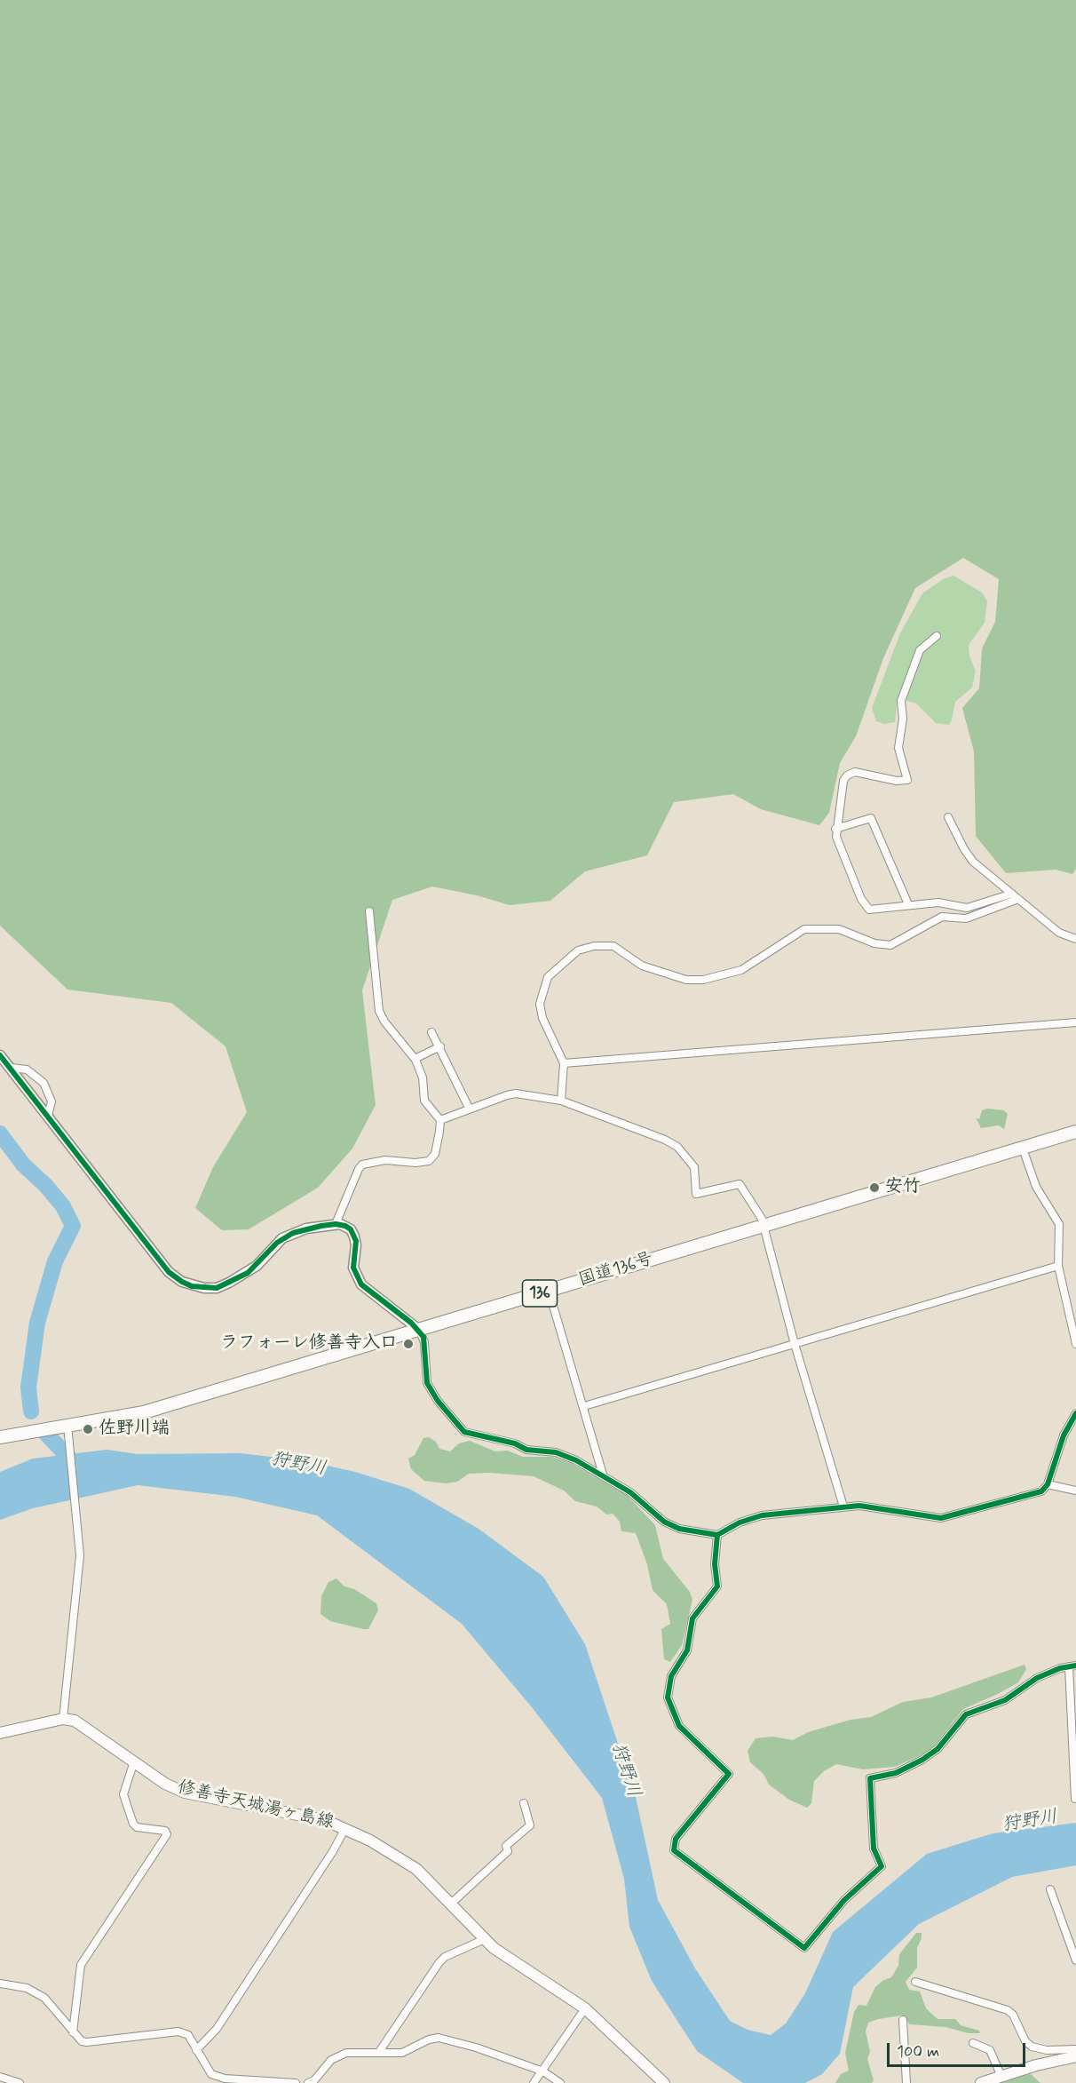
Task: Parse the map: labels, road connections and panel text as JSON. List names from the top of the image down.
{
  "streets": {
    "highway": ["国道136号", "136"],
    "main road": ["修善寺天城湯ヶ島線"]
  },
  "water": ["狩野川"],
  "places": ["安竹", "ラフォーレ修善寺入口", "佐野川端"],
  "scale_bar": "100 m"
}
